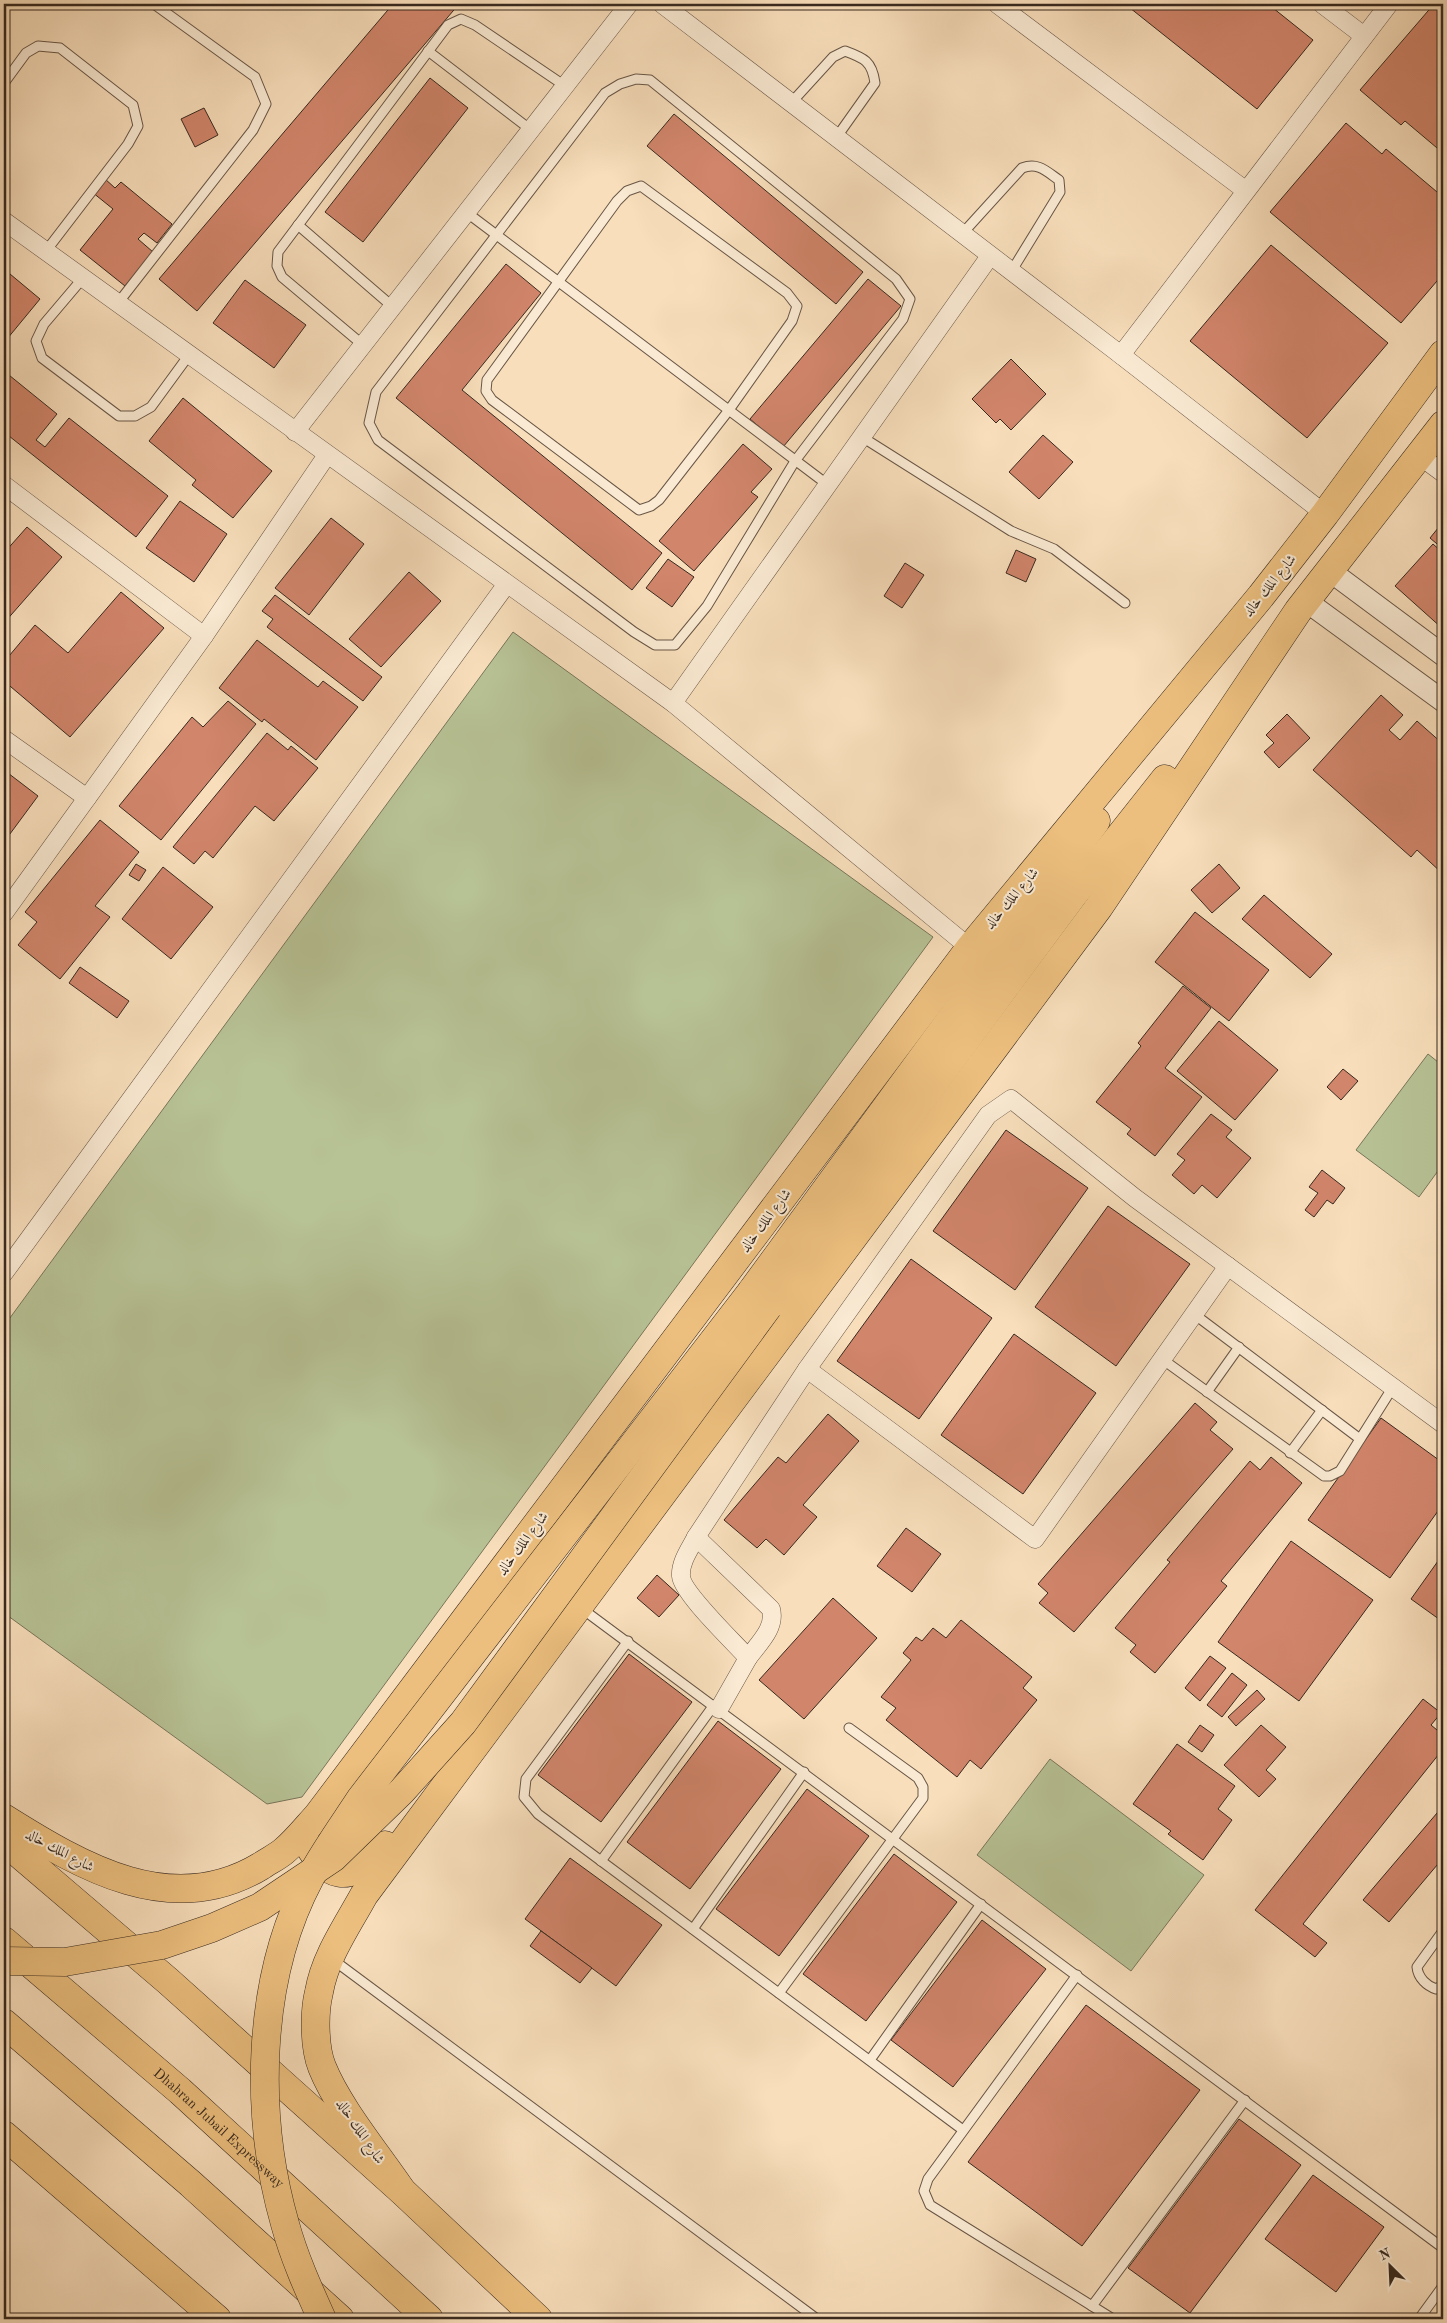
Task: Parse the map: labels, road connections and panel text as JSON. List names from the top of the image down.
{
  "streets": {
    "main road": ["شارع الملك خالد", "Dhahran Jubail Expressway"]
  },
  "north": "top left"
}
